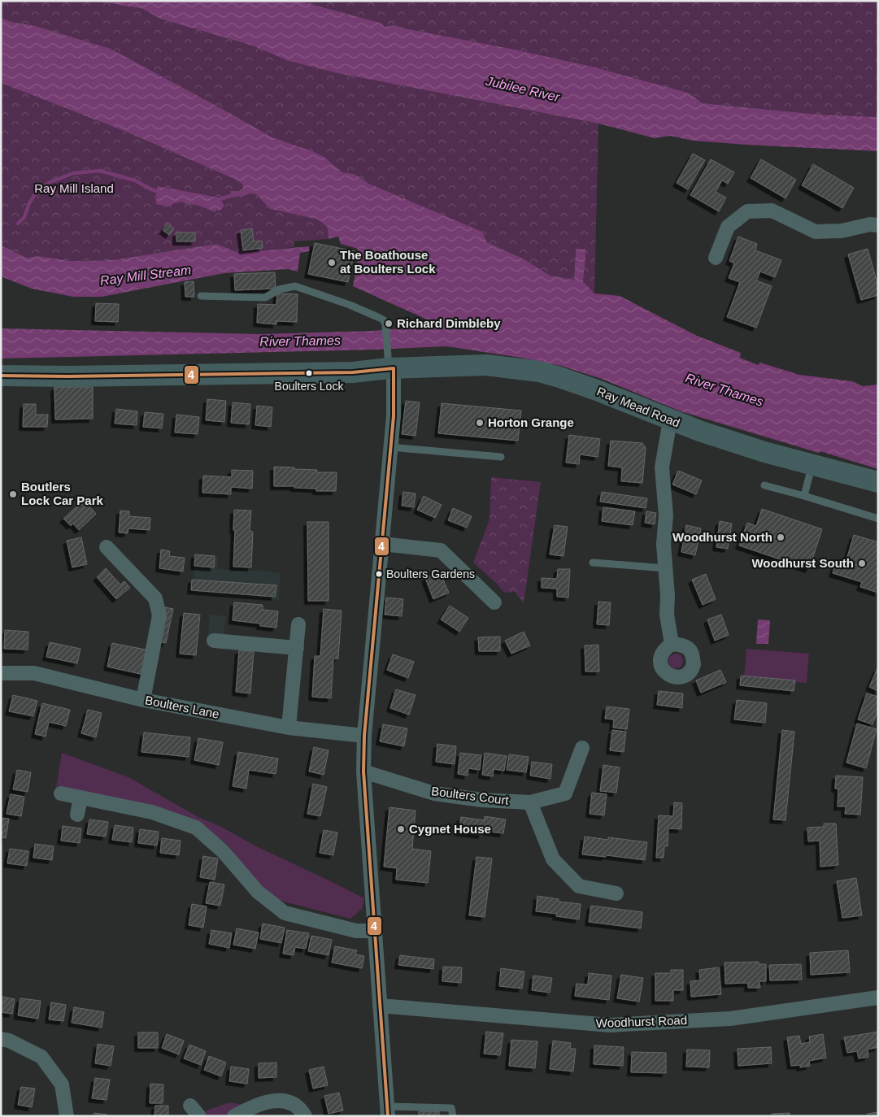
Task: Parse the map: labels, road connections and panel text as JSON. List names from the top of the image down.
{
  "streets": {
    "main road": ["Ray Mead Road"],
    "street": ["Boulters Lane", "Boulters Court", "Woodhurst Road"]
  },
  "water": ["Jubilee River", "Ray Mill Stream", "River Thames"],
  "parks": ["Ray Mill Island"],
  "places": [
    "The Boathouse at Boulters Lock",
    "Richard Dimbleby",
    "Boulters Lock",
    "Horton Grange",
    "Boutlers Lock Car Park",
    "Woodhurst North",
    "Woodhurst South",
    "Boulters Gardens",
    "Cygnet House"
  ],
  "lines": ["transit line 4"]
}
